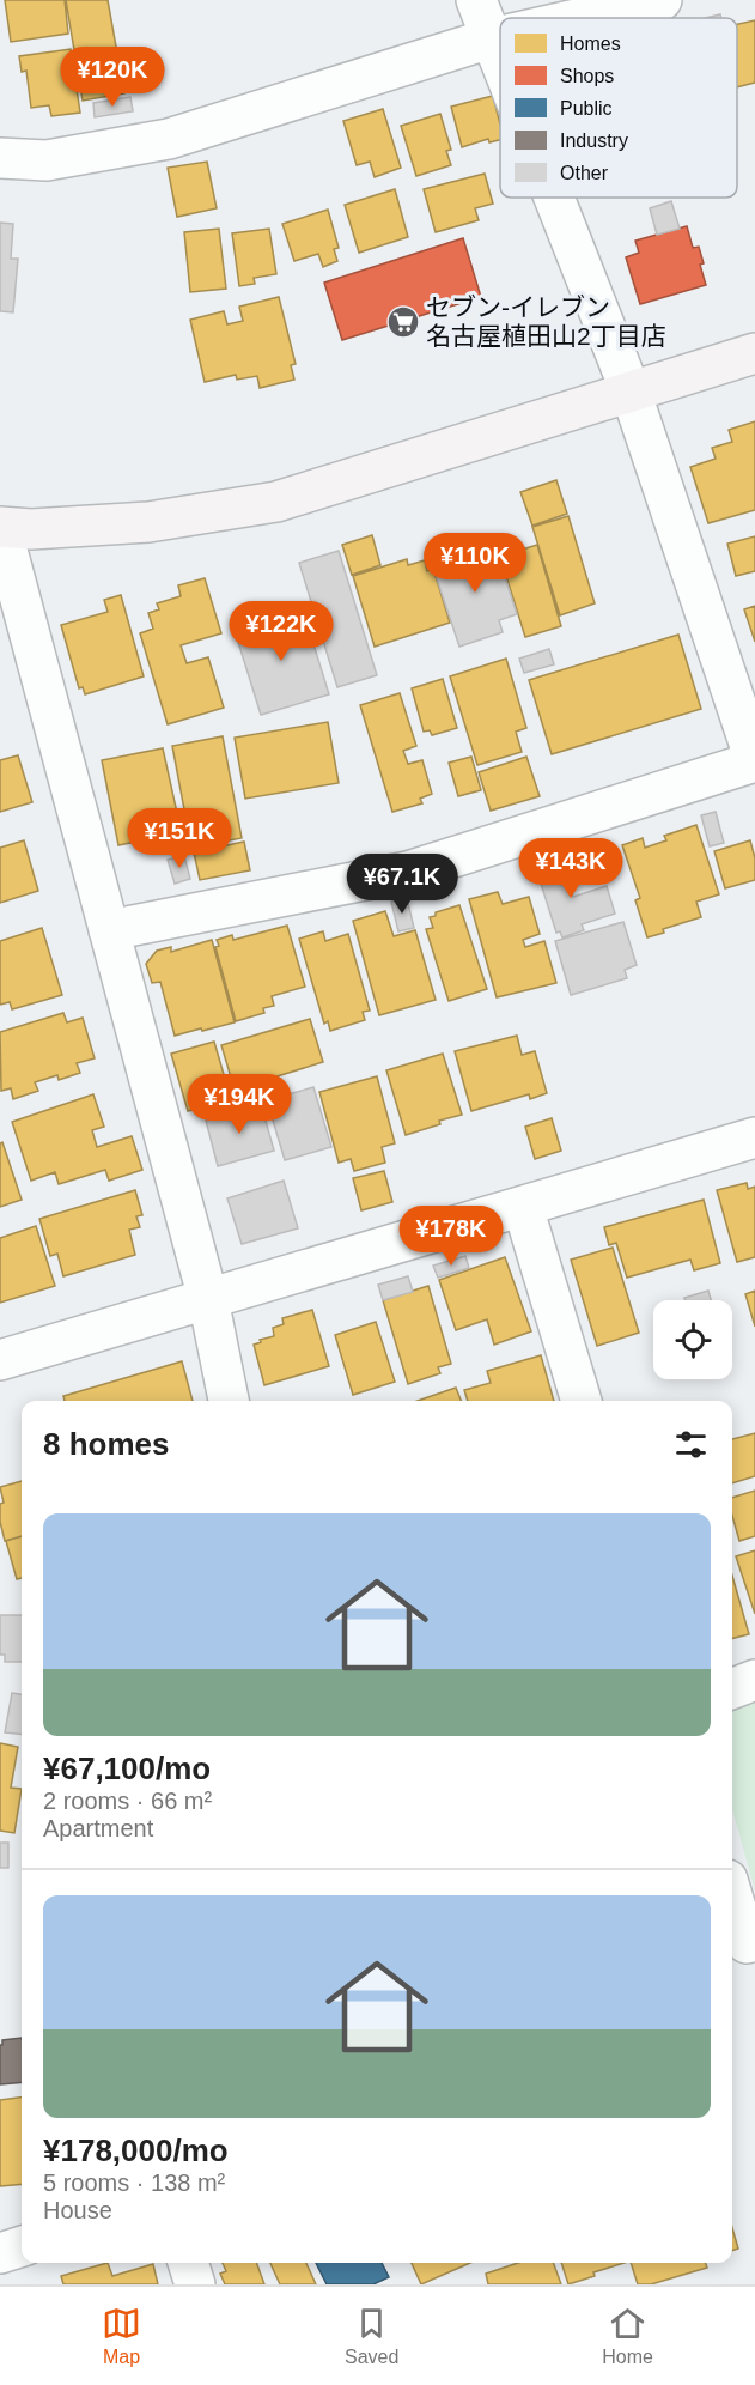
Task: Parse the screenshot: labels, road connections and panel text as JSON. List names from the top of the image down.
{
  "places": {
    "supermarket": ["セブン-イレブン 名古屋植田山2丁目店"]
  },
  "legend": [
    "Homes",
    "Shops",
    "Public",
    "Industry",
    "Other"
  ],
  "page": {
    "price": [
      "¥120K",
      "¥110K",
      "¥122K",
      "¥151K",
      "¥143K",
      "¥67.1K",
      "¥194K",
      "¥178K"
    ],
    "heading": "8 homes",
    "list": [
      {
        "name": "¥67,100/mo",
        "note": "2 rooms · 66 m² · Apartment"
      },
      {
        "name": "¥178,000/mo",
        "note": "5 rooms · 138 m² · House"
      }
    ],
    "tabs": ["Map", "Saved", "Home"]
  }
}
